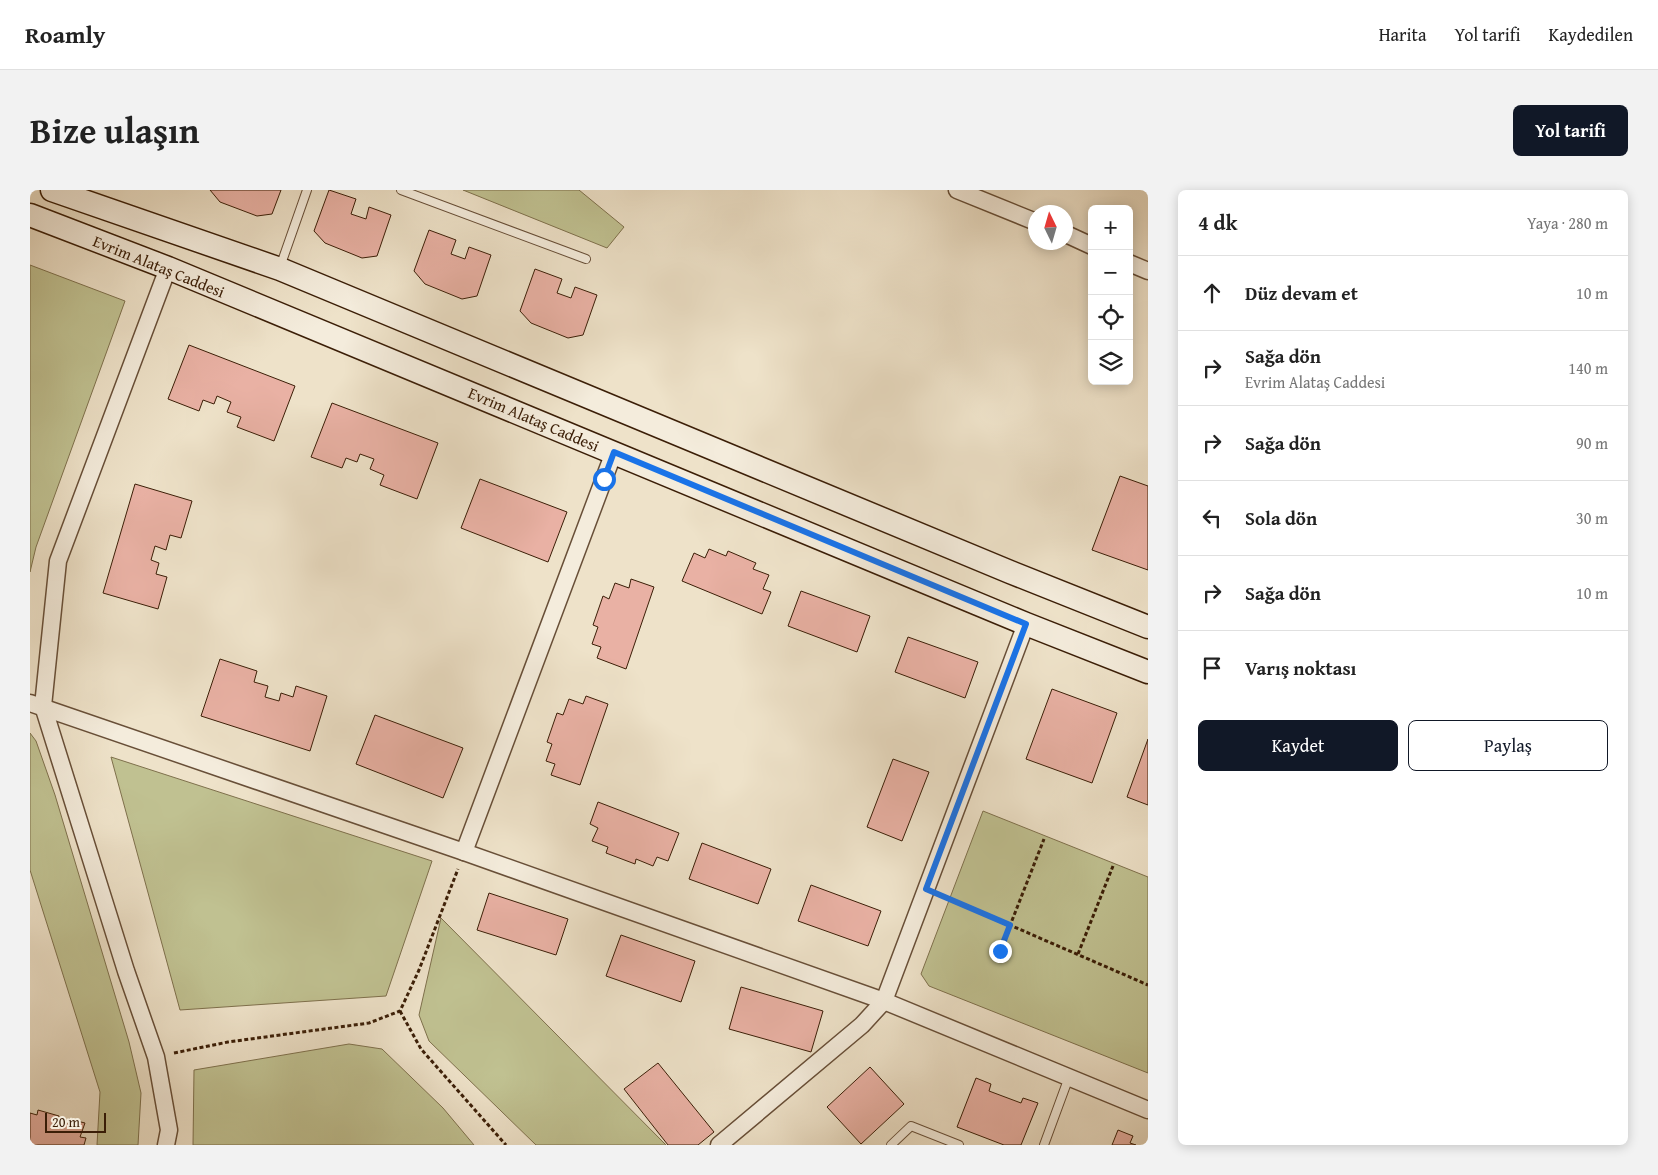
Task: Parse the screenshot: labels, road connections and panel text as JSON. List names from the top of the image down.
{
  "streets": {
    "main road": ["Evrim Alataş Caddesi"]
  },
  "scale_bar": "20 m",
  "north": "top",
  "page": {
    "header": "Roamly",
    "nav": ["Harita", "Yol tarifi", "Kaydedilen"],
    "title": "Bize ulaşın",
    "buttons": [
      "Yol tarifi",
      ["Kaydet", "Paylaş"]
    ],
    "heading": ["4 dk", "Yaya · 280 m"],
    "map_buttons": ["+", "−"],
    "list": [
      ["Düz devam et", "10 m"],
      ["Sağa dön", "Evrim Alataş Caddesi", "140 m"],
      ["Sağa dön", "90 m"],
      ["Sola dön", "30 m"],
      ["Sağa dön", "10 m"],
      "Varış noktası"
    ],
    "scale": "20 m"
  }
}
